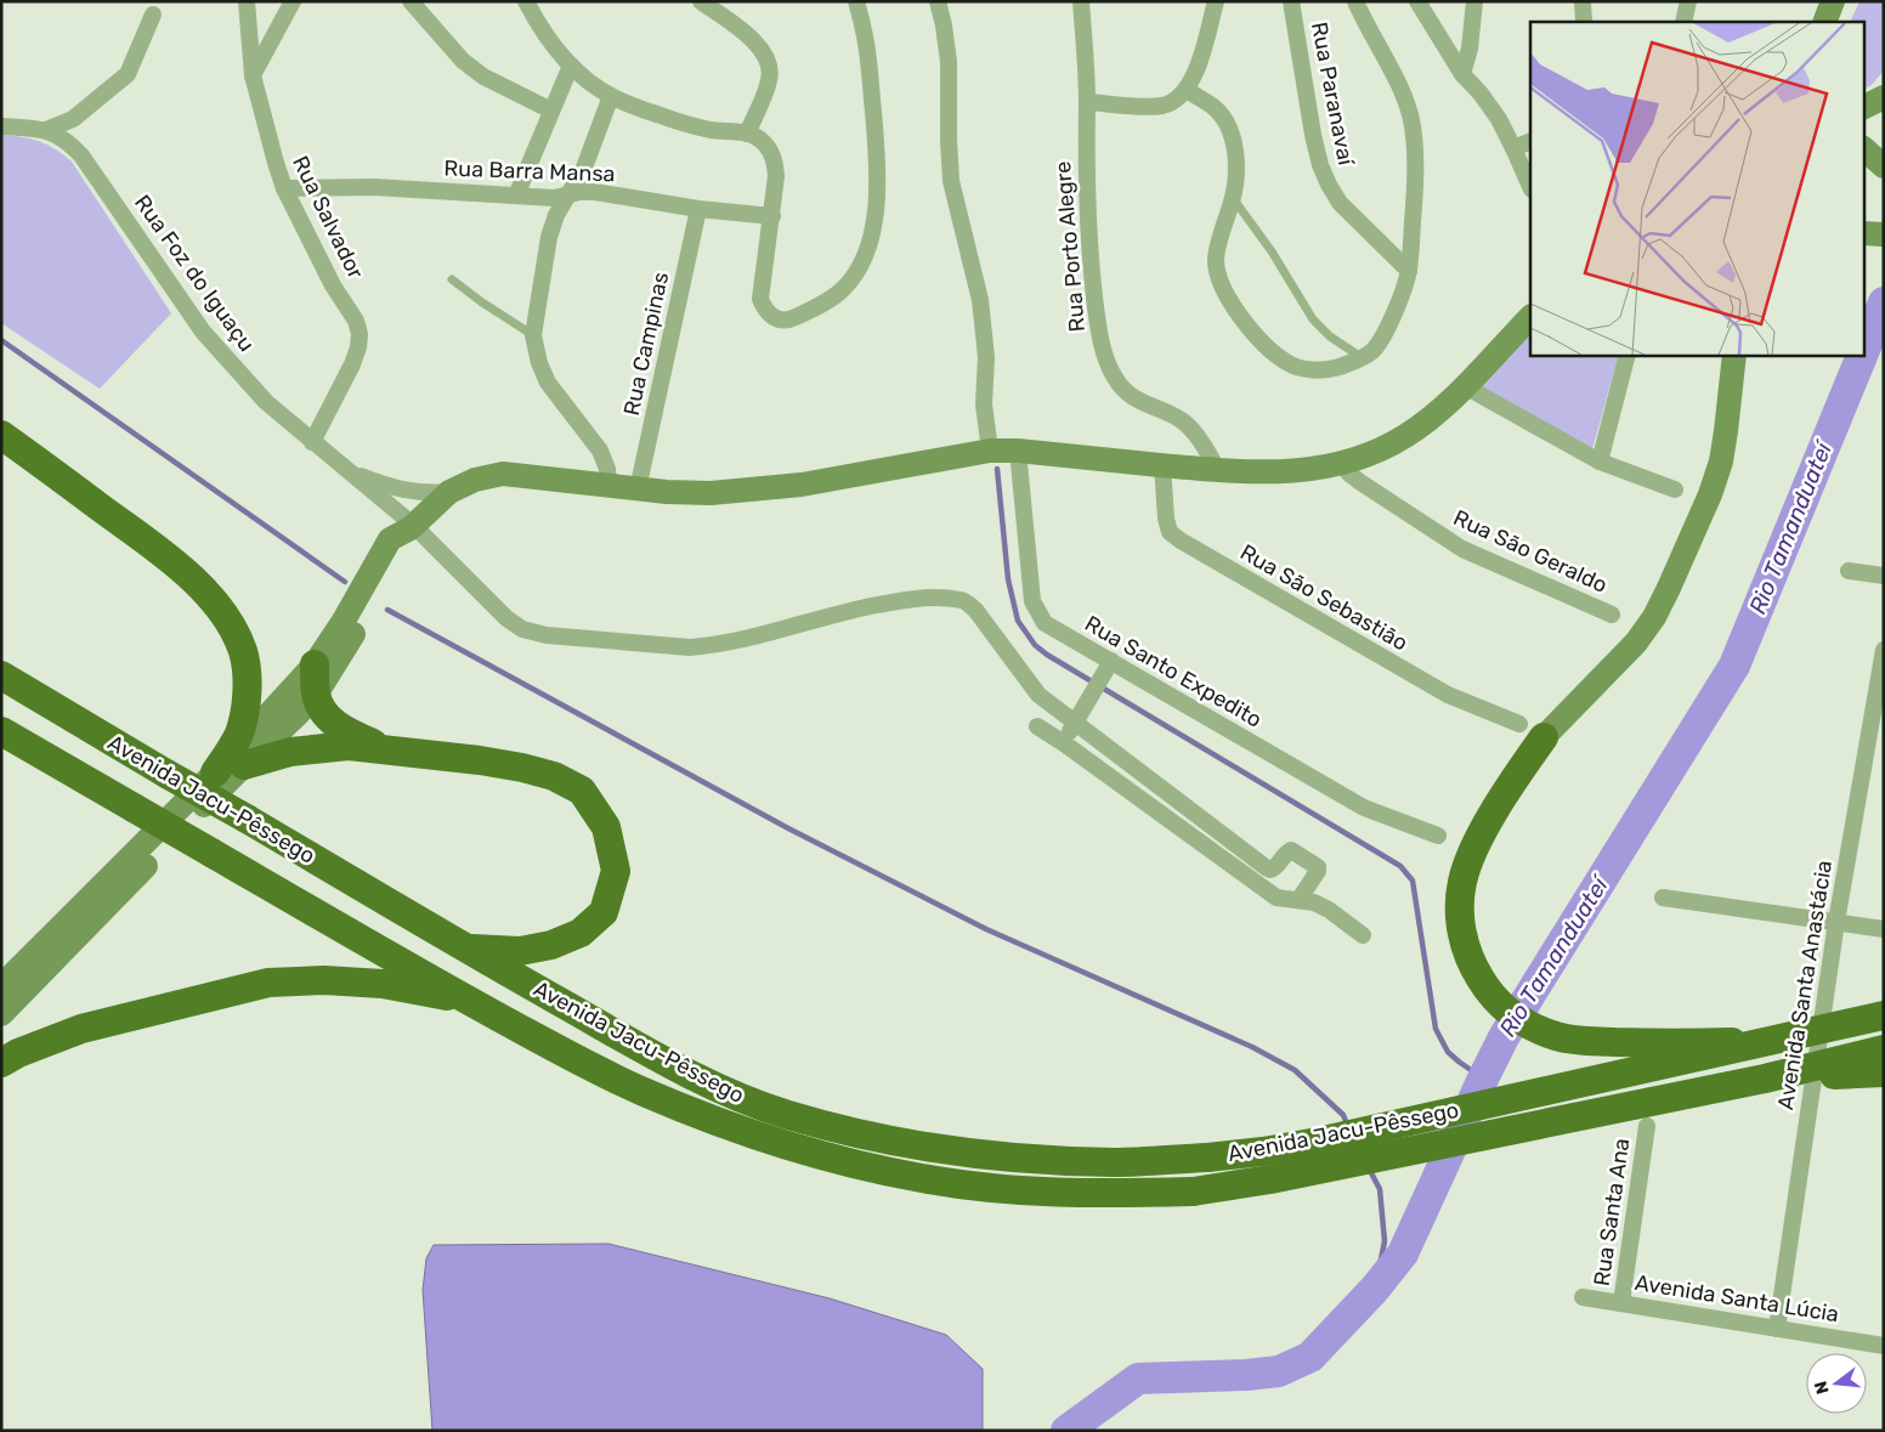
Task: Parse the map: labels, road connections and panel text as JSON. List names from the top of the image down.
{
  "streets": {
    "highway": ["Avenida Jacu-Pêssego"],
    "street": [
      "Rua Paranavaí",
      "Rua Barra Mansa",
      "Rua Salvador",
      "Rua Porto Alegre",
      "Rua Foz do Iguaçu",
      "Rua Campinas",
      "Rua São Geraldo",
      "Rua São Sebastião",
      "Rua Santo Expedito",
      "Avenida Santa Anastácia",
      "Rua Santa Ana",
      "Avenida Santa Lúcia"
    ]
  },
  "crossings": [
    ["Rua Barra Mansa", "Rua Salvador"],
    ["Rua Barra Mansa", "Rua Campinas"],
    ["Rua Salvador", "Rua Foz do Iguaçu"],
    ["Avenida Santa Anastácia", "Avenida Santa Lúcia"],
    ["Rua Santa Ana", "Avenida Santa Lúcia"]
  ],
  "water": ["Rio Tamanduateí"],
  "north": "left"
}
